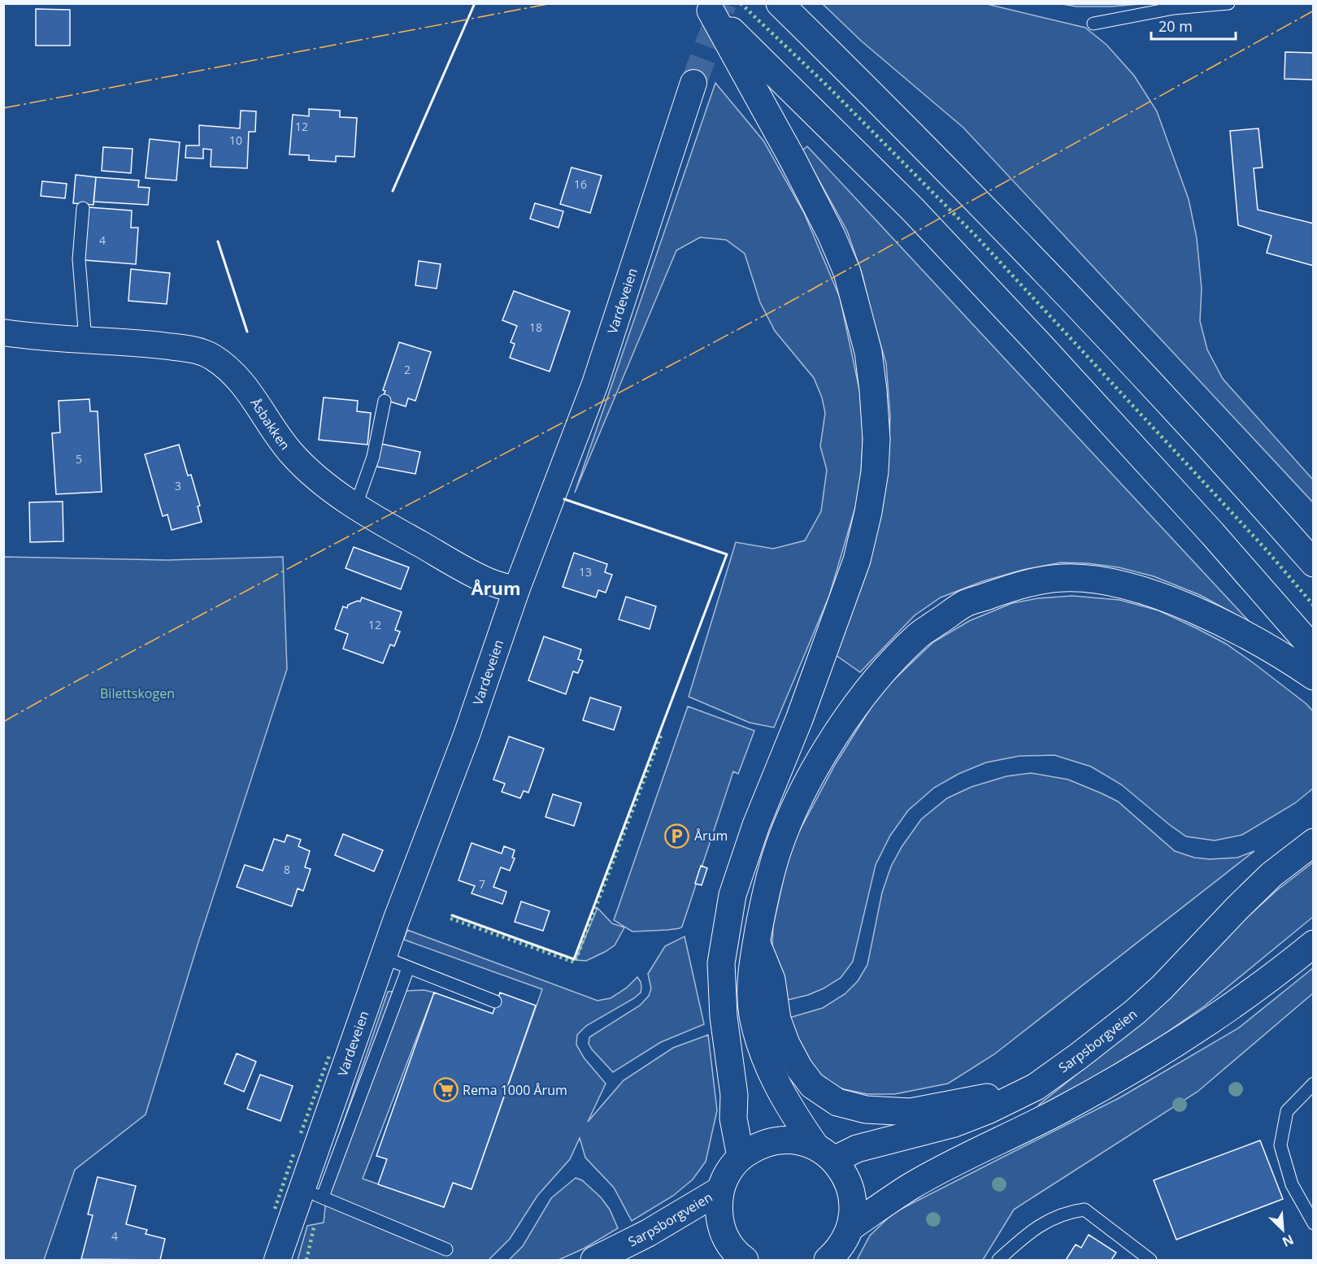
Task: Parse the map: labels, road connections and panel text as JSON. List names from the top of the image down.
{
  "streets": {
    "highway": ["Sarpsborgveien"],
    "street": ["Vardeveien", "Åsbakken"]
  },
  "crossings": [
    ["Vardeveien", "Åsbakken"]
  ],
  "districts": ["Årum"],
  "parks": ["Bilettskogen"],
  "places": {
    "parking": ["Årum"],
    "supermarket": ["Rema 1000 Årum"]
  },
  "house_numbers": [
    "12",
    "10",
    "16",
    "4",
    "18",
    "2",
    "5",
    "3",
    "13",
    "12",
    "8",
    "7",
    "4"
  ],
  "scale_bar": "20 m",
  "north": "bottom right"
}
